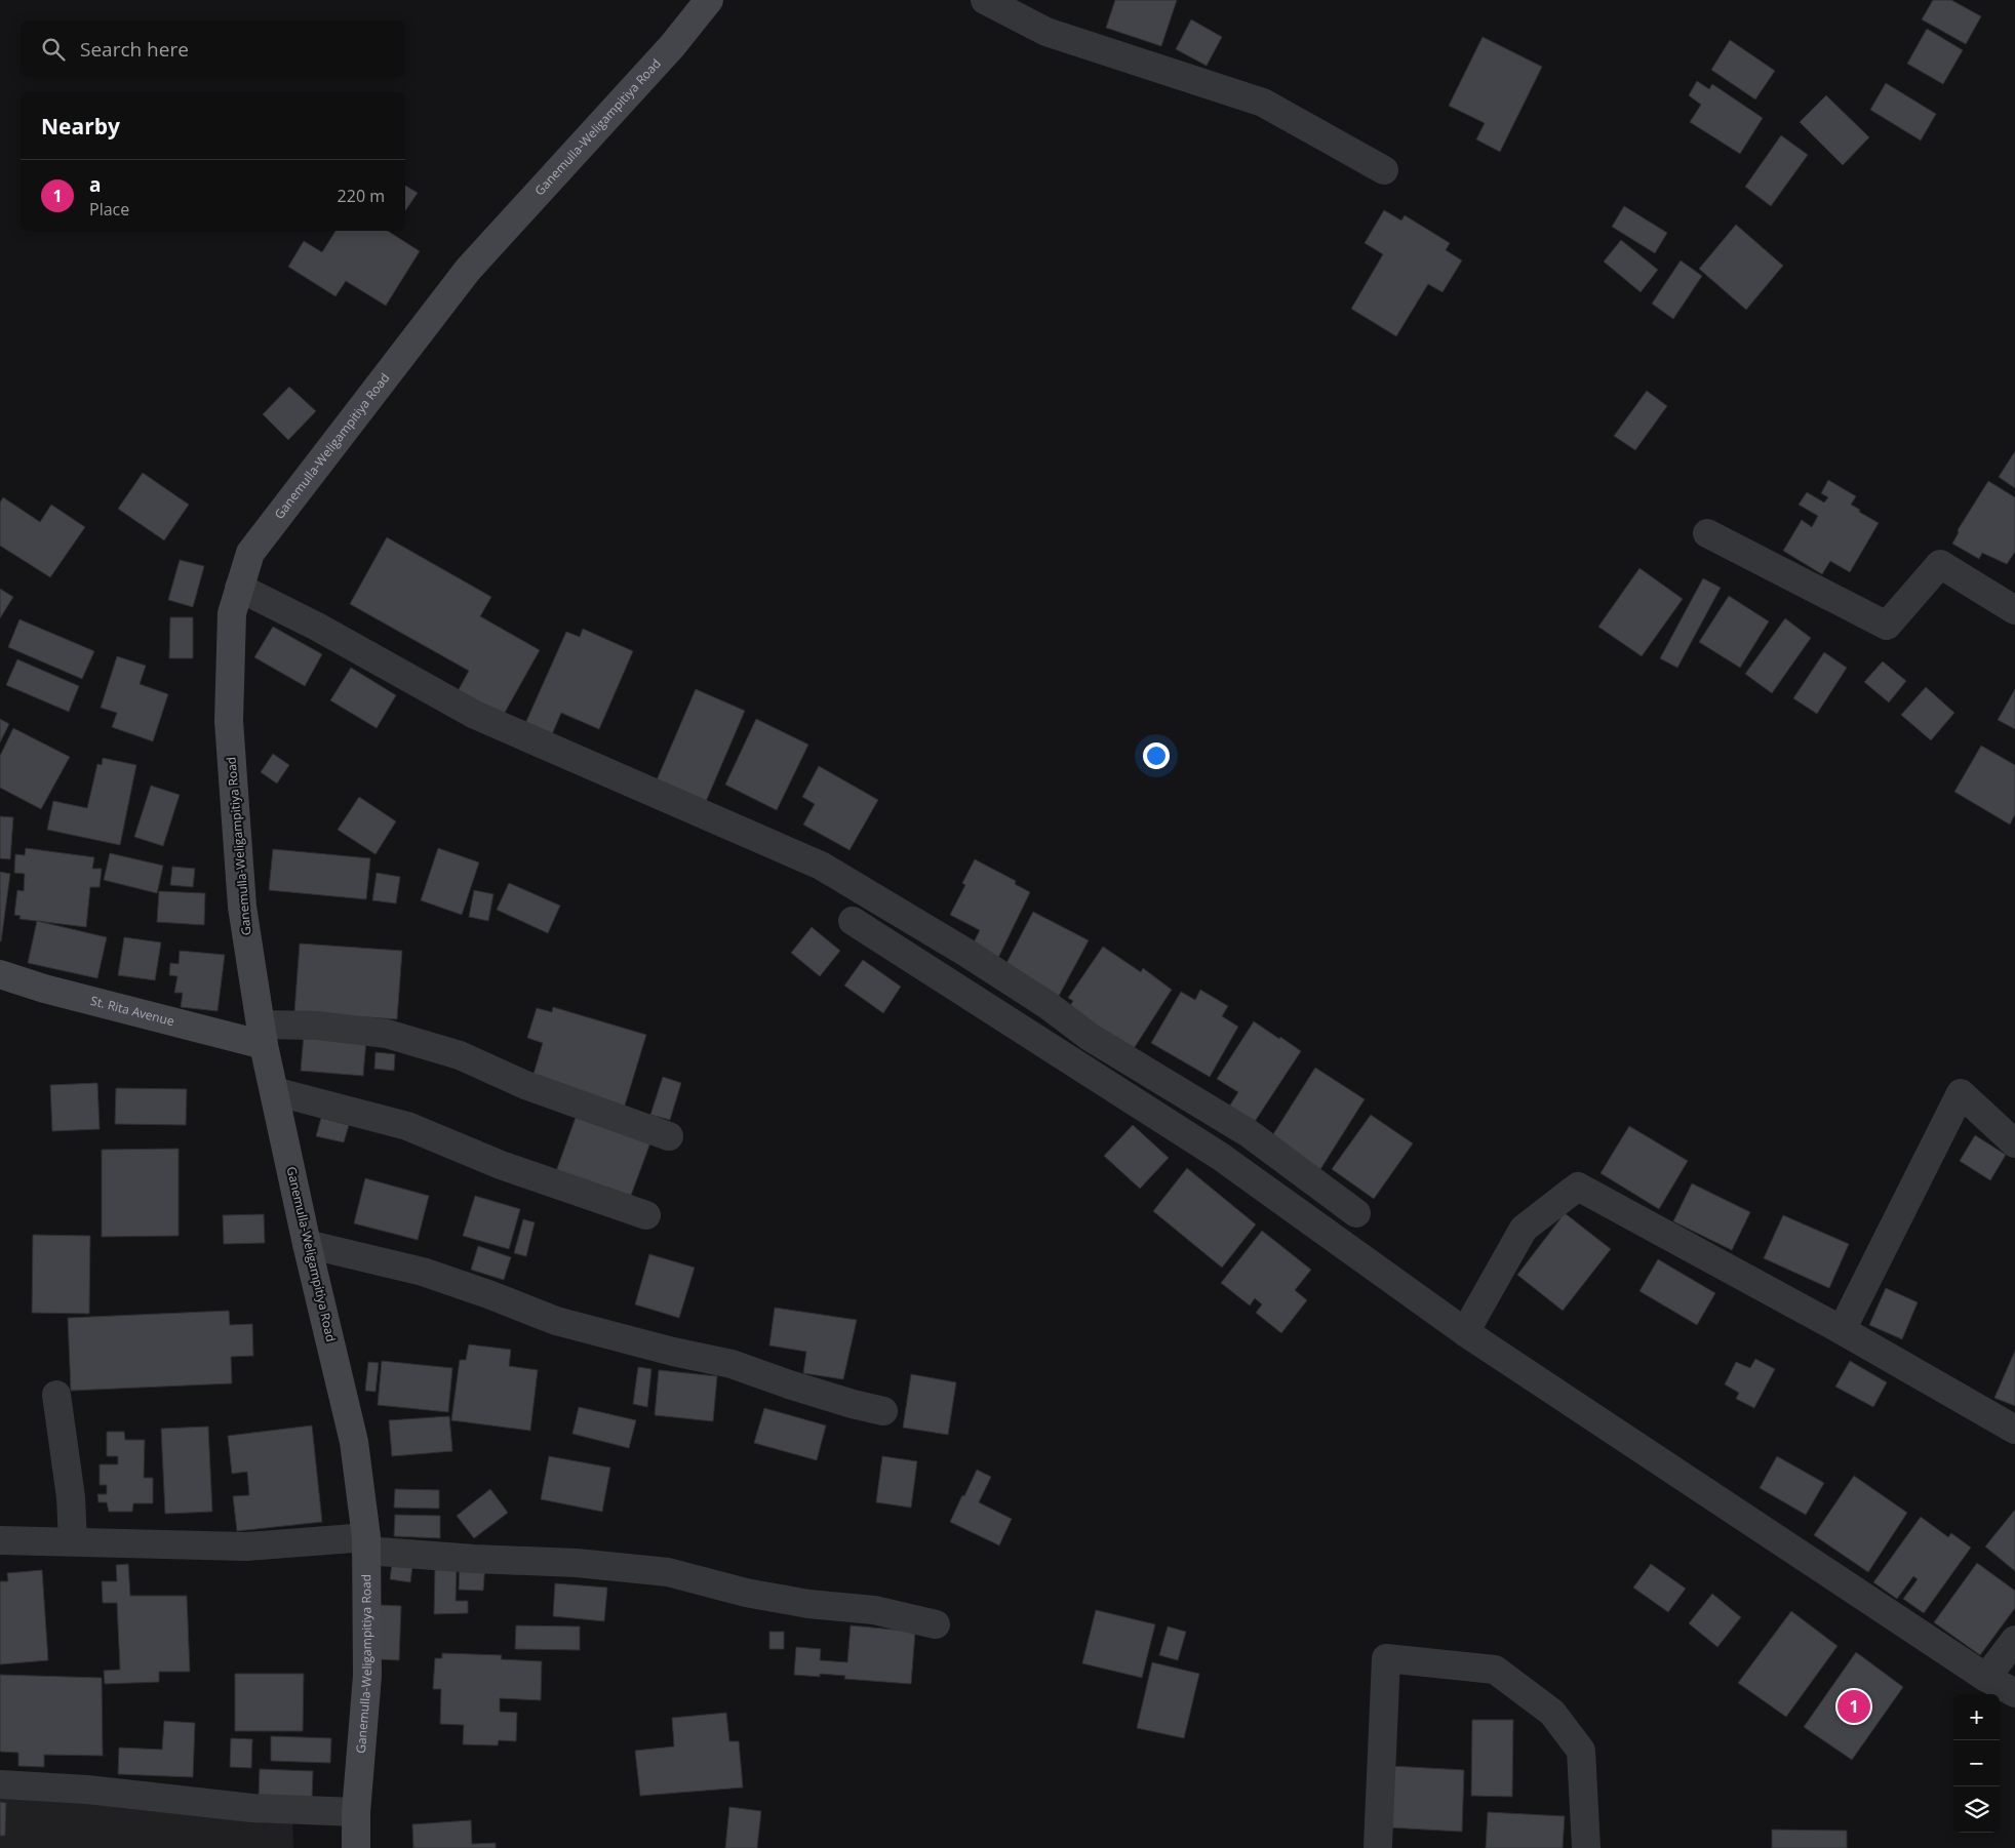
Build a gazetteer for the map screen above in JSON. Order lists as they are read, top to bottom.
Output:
{
  "streets": {
    "street": ["Ganemulla-Weligampitiya Road", "St. Rita Avenue"]
  },
  "crossings": [
    ["Ganemulla-Weligampitiya Road", "St. Rita Avenue"]
  ],
  "page": {
    "search": "Search here",
    "heading": "Nearby",
    "list": [
      {
        "mark": "1",
        "name": "a",
        "note": "Place",
        "value": "220 m"
      }
    ],
    "pins": "1",
    "map_buttons": ["+", "−"]
  }
}
